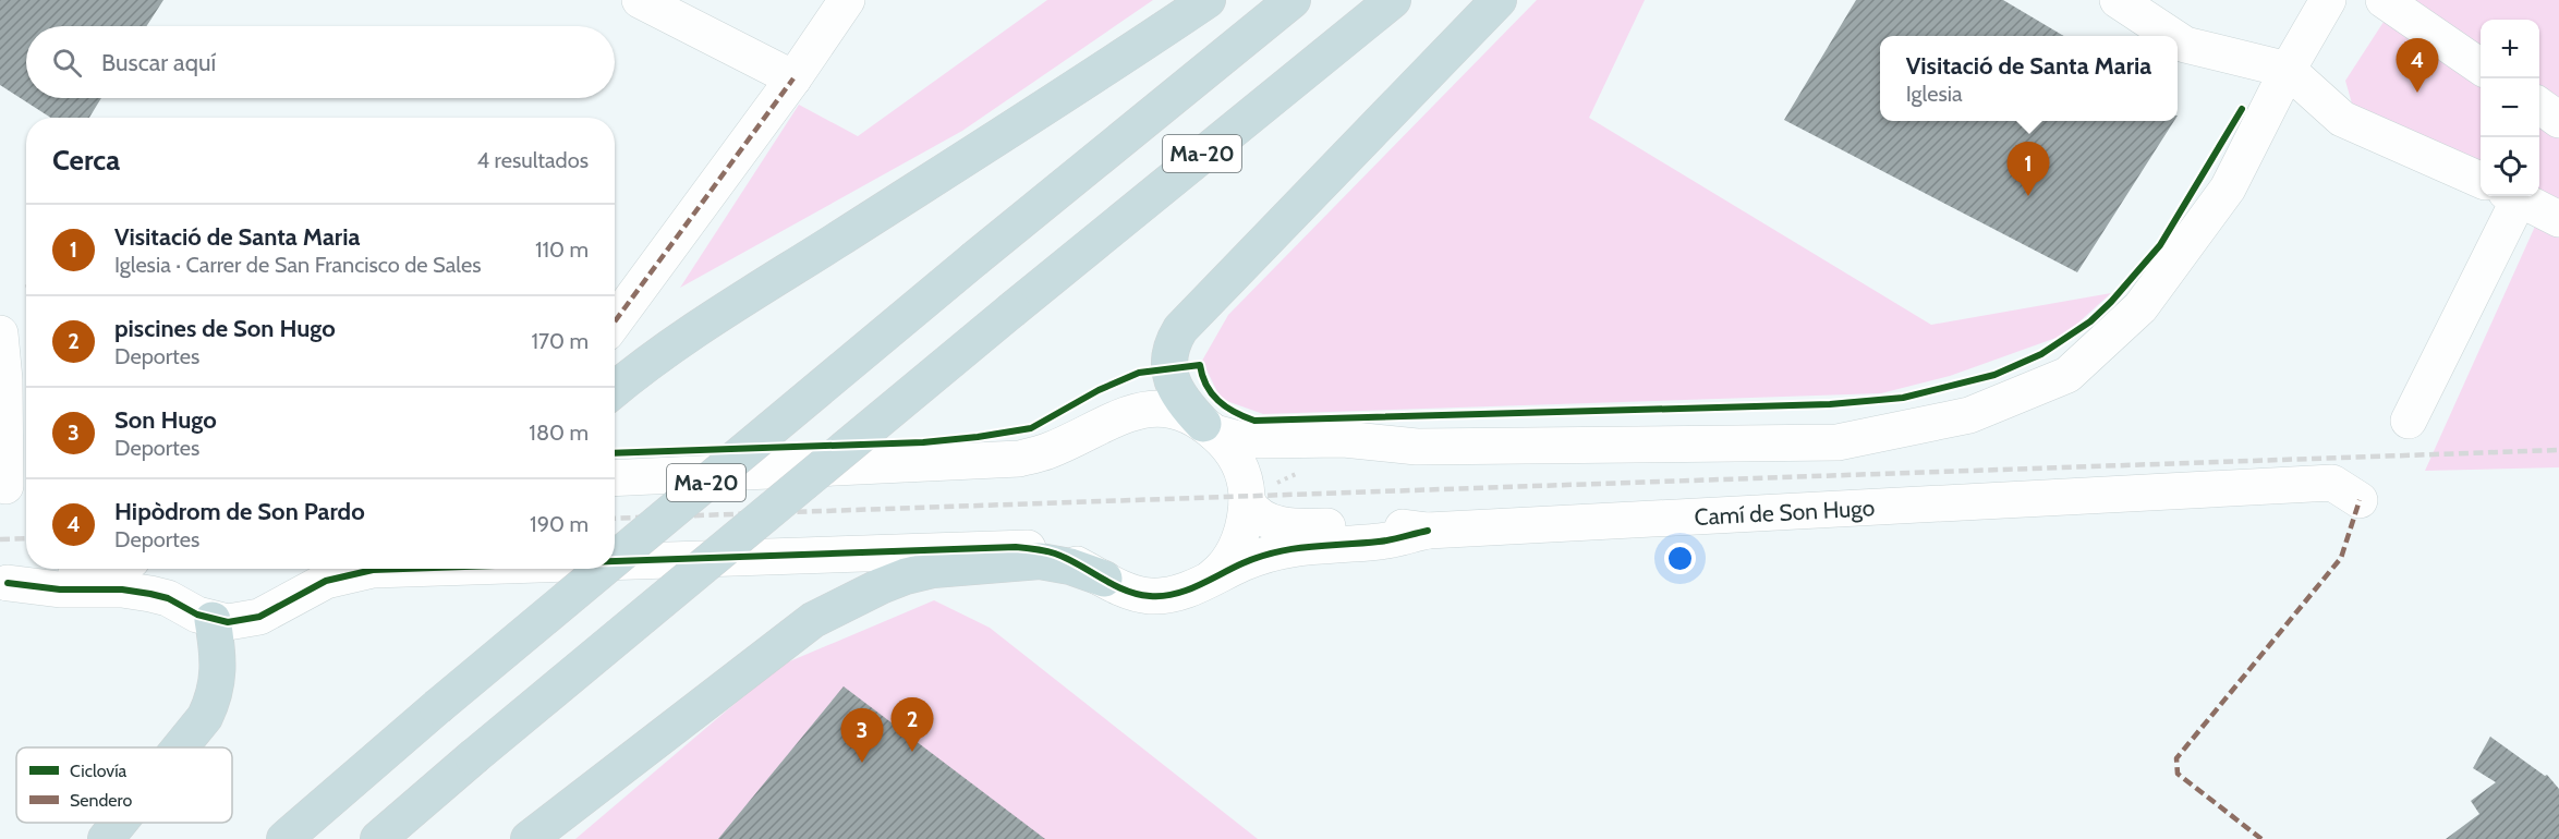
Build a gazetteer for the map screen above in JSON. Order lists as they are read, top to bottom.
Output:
{
  "streets": {
    "highway": ["Ma-20"],
    "street": ["Camí de Son Hugo"]
  },
  "legend": ["Ciclovía", "Sendero"],
  "page": {
    "map_buttons": ["+", "−"],
    "search": "Buscar aquí",
    "popup": ["Visitació de Santa Maria", "Iglesia"],
    "pins": [
      "4",
      "1",
      "2",
      "3"
    ],
    "heading": ["Cerca", "4 resultados"],
    "list": [
      {
        "mark": "1",
        "name": "Visitació de Santa Maria",
        "note": "Iglesia · Carrer de San Francisco de Sales",
        "value": "110 m"
      },
      {
        "mark": "2",
        "name": "piscines de Son Hugo",
        "note": "Deportes",
        "value": "170 m"
      },
      {
        "mark": "3",
        "name": "Son Hugo",
        "note": "Deportes",
        "value": "180 m"
      },
      {
        "mark": "4",
        "name": "Hipòdrom de Son Pardo",
        "note": "Deportes",
        "value": "190 m"
      }
    ]
  }
}
